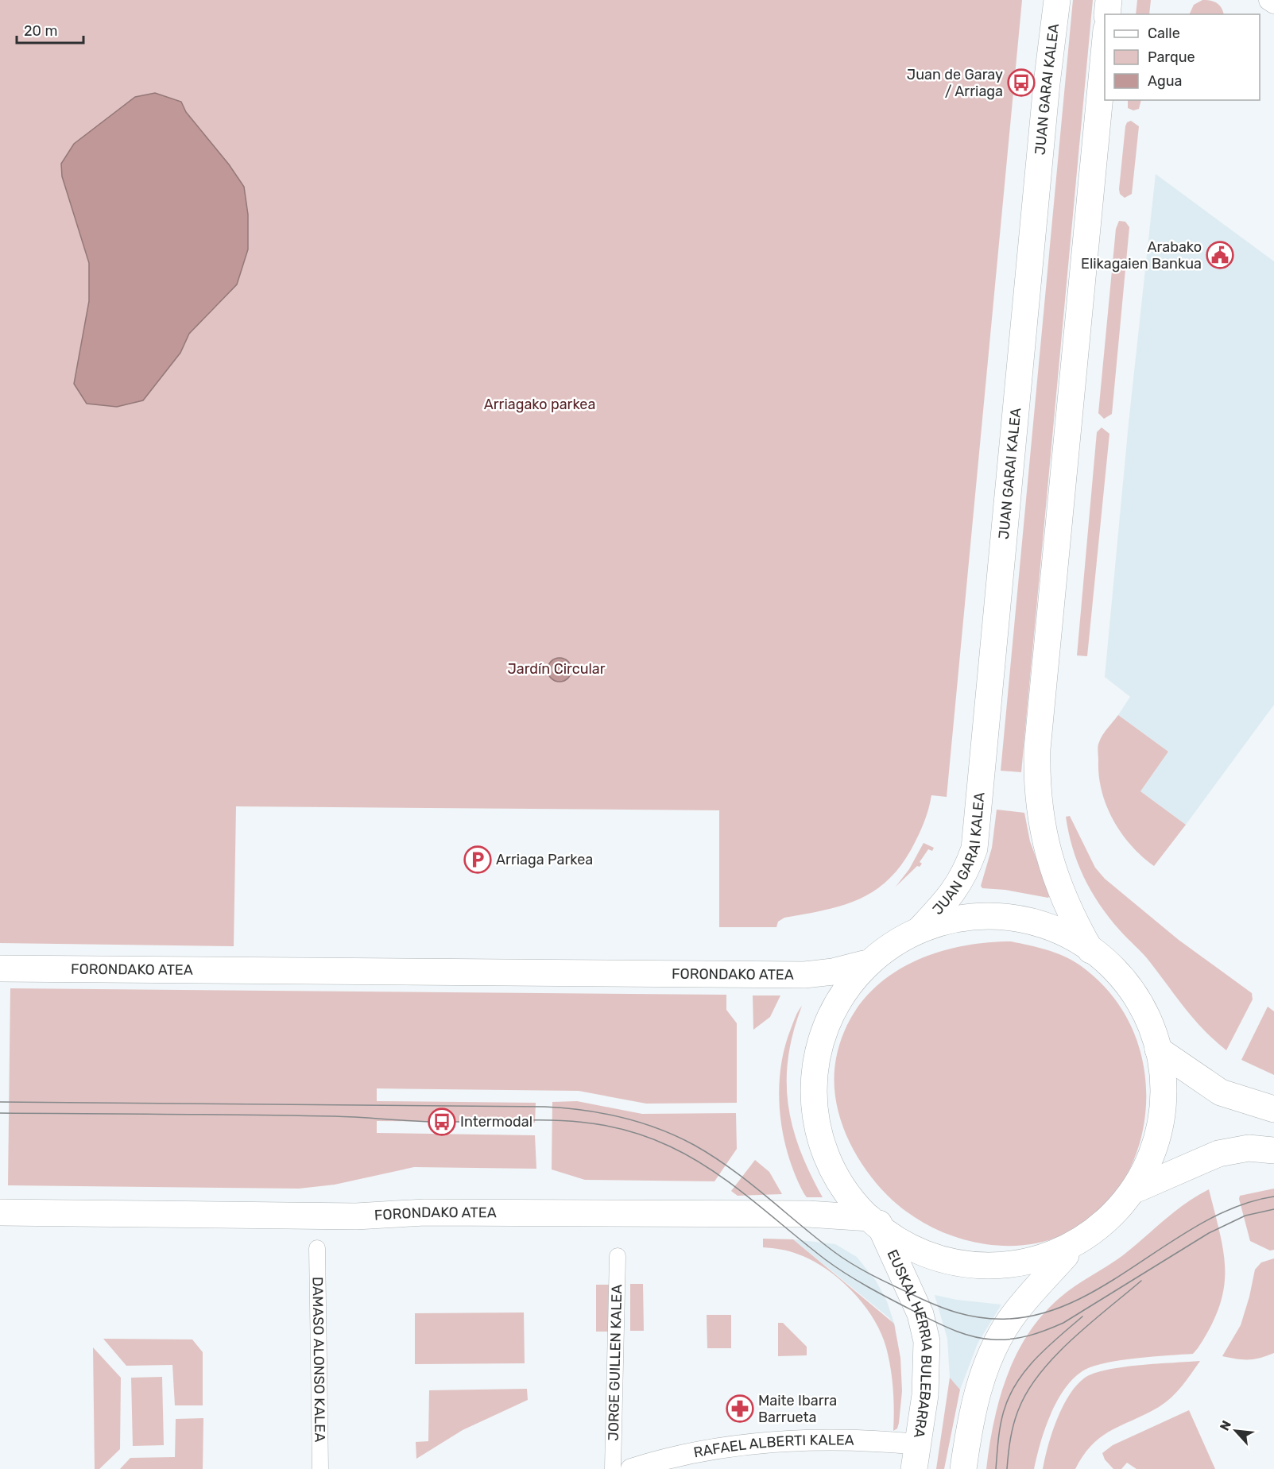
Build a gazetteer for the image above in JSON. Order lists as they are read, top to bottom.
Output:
{
  "streets": {
    "main road": ["JUAN GARAI KALEA", "FORONDAKO ATEA", "EUSKAL HERRIA BULEBARRA"],
    "street": ["DAMASO ALONSO KALEA", "JORGE GUILLEN KALEA", "RAFAEL ALBERTI KALEA"]
  },
  "crossings": [
    ["FORONDAKO ATEA", "EUSKAL HERRIA BULEBARRA"],
    ["EUSKAL HERRIA BULEBARRA", "RAFAEL ALBERTI KALEA"]
  ],
  "parks": ["Arriagako parkea", "Jardín Circular"],
  "places": {
    "bus stop": ["Juan de Garay / Arriaga", "Intermodal"],
    "public building": ["Arabako Elikagaien Bankua"],
    "parking": ["Arriaga Parkea"],
    "pharmacy": ["Maite Ibarra Barrueta"]
  },
  "legend": ["Calle", "Parque", "Agua"],
  "scale_bar": "20 m",
  "north": "top left"
}
